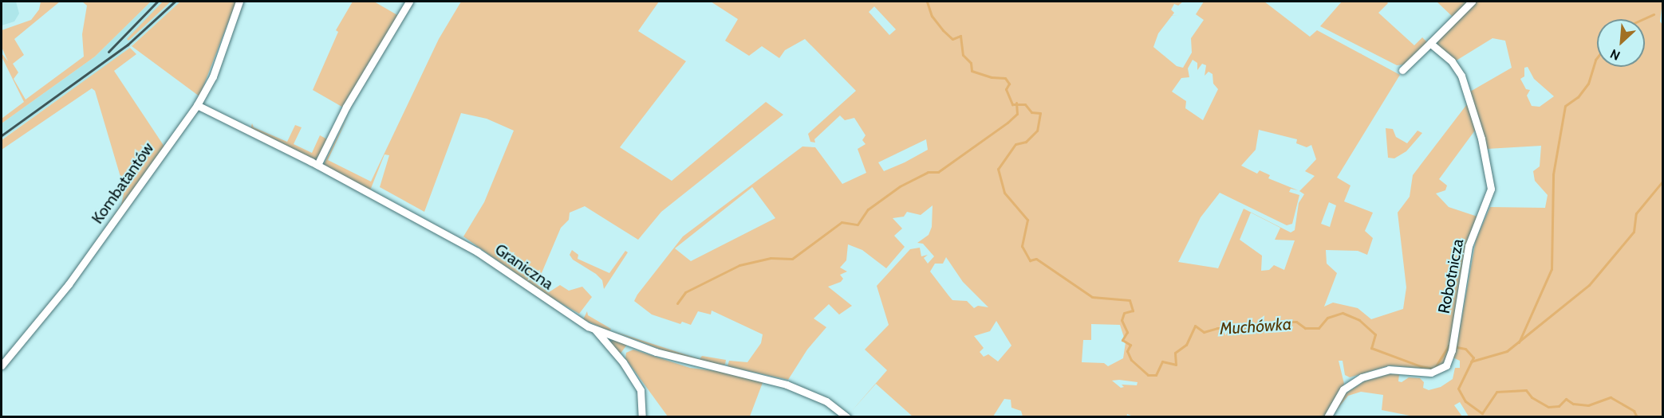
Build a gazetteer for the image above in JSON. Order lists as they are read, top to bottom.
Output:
{
  "streets": {
    "street": ["Kombatantów", "Graniczna", "Robotnicza"]
  },
  "crossings": [
    ["Kombatantów", "Graniczna"]
  ],
  "water": ["Muchówka"],
  "north": "bottom left"
}
